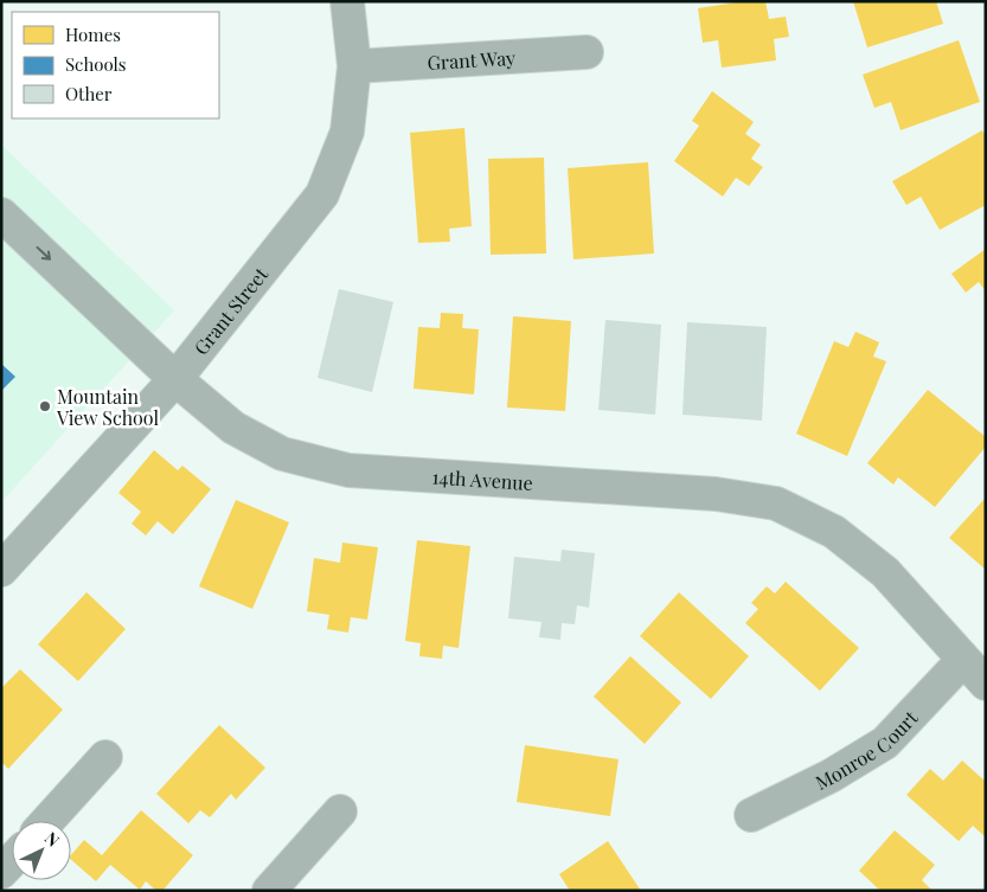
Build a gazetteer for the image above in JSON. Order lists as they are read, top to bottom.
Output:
{
  "streets": {
    "street": [
      "Grant Way",
      "Grant Street",
      "14th Avenue",
      "Monroe Court"
    ]
  },
  "crossings": [
    ["Grant Way", "Grant Street"],
    ["Grant Street", "14th Avenue"],
    ["14th Avenue", "Monroe Court"]
  ],
  "places": ["Mountain View School"],
  "legend": ["Homes", "Schools", "Other"],
  "north": "top right"
}
